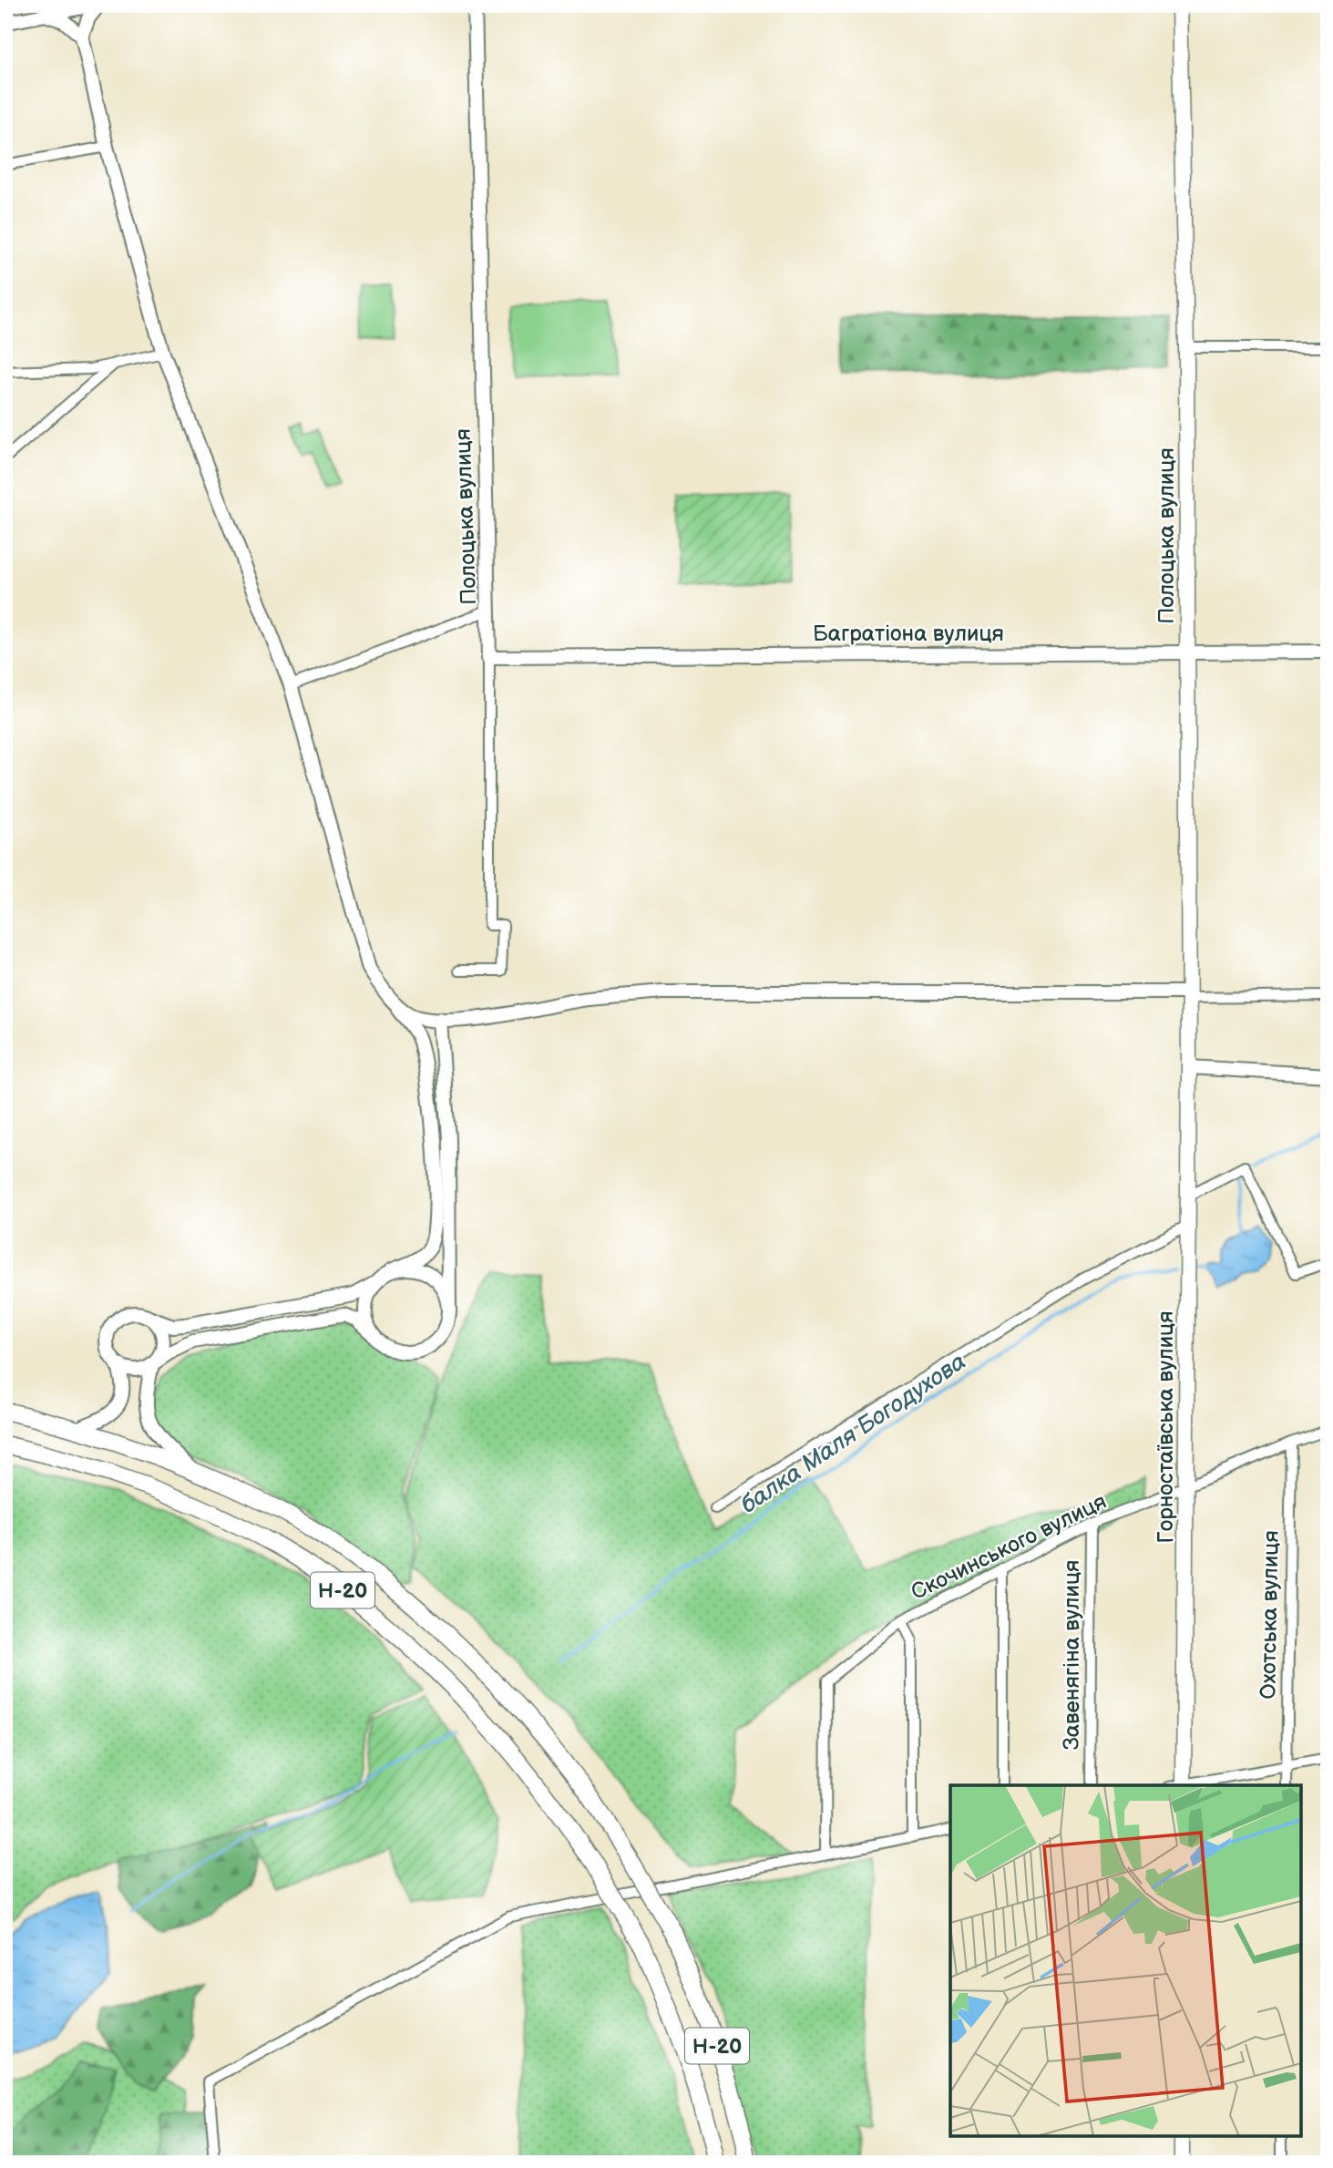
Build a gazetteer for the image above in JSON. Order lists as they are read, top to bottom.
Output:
{
  "streets": {
    "main road": ["Полоцька вулиця", "Горностаївська вулиця", "Н-20"],
    "street": [
      "Багратіона вулиця",
      "Скочинського вулиця",
      "Охотська вулиця",
      "Завенягіна вулиця"
    ]
  },
  "crossings": [
    ["Полоцька вулиця", "Багратіона вулиця"],
    ["Полоцька вулиця", "Горностаївська вулиця"],
    ["Горностаївська вулиця", "Скочинського вулиця"],
    ["Скочинського вулиця", "Охотська вулиця"],
    ["Скочинського вулиця", "Завенягіна вулиця"]
  ],
  "water": ["балка Маля Богодухова"]
}
